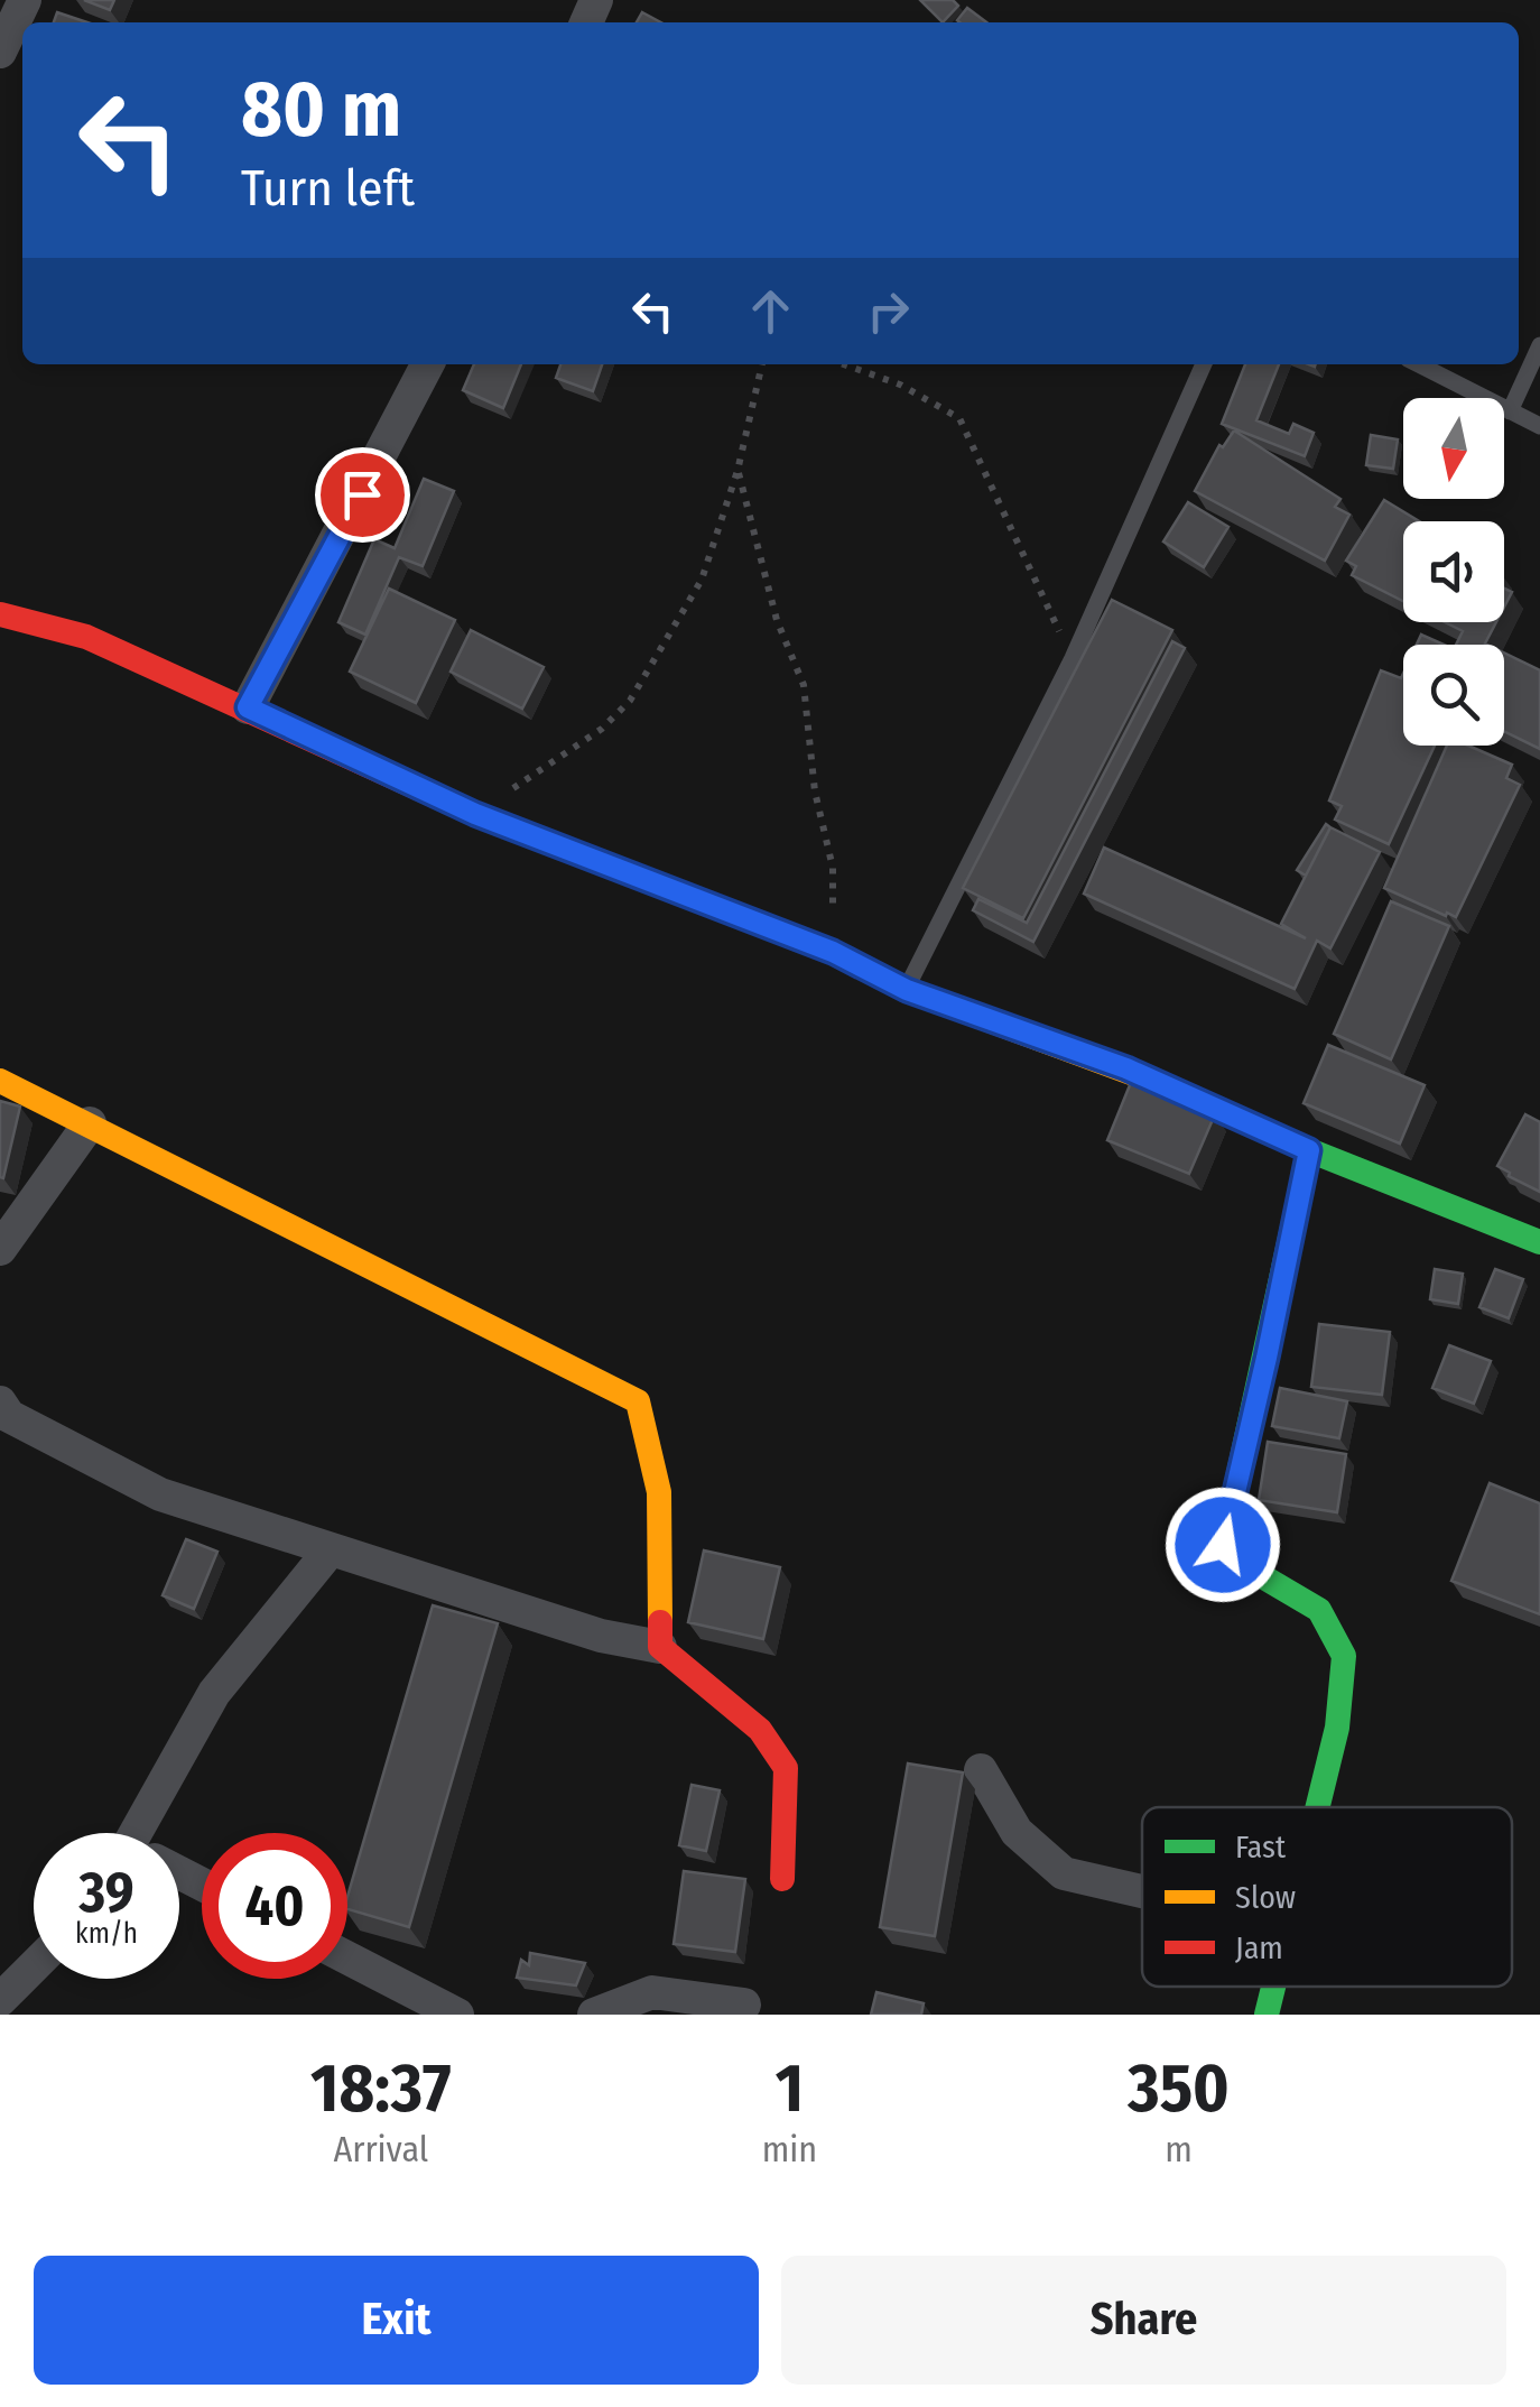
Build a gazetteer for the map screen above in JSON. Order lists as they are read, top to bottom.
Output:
{
  "legend": ["Fast", "Slow", "Jam"],
  "north": "bottom",
  "page": {
    "turn": ["80 m", "Turn left"],
    "speed": "39 km/h",
    "limit": "40",
    "eta": [
      "18:37",
      "Arrival",
      "1",
      "min",
      "350",
      "m"
    ],
    "buttons": ["Exit", "Share"]
  }
}
